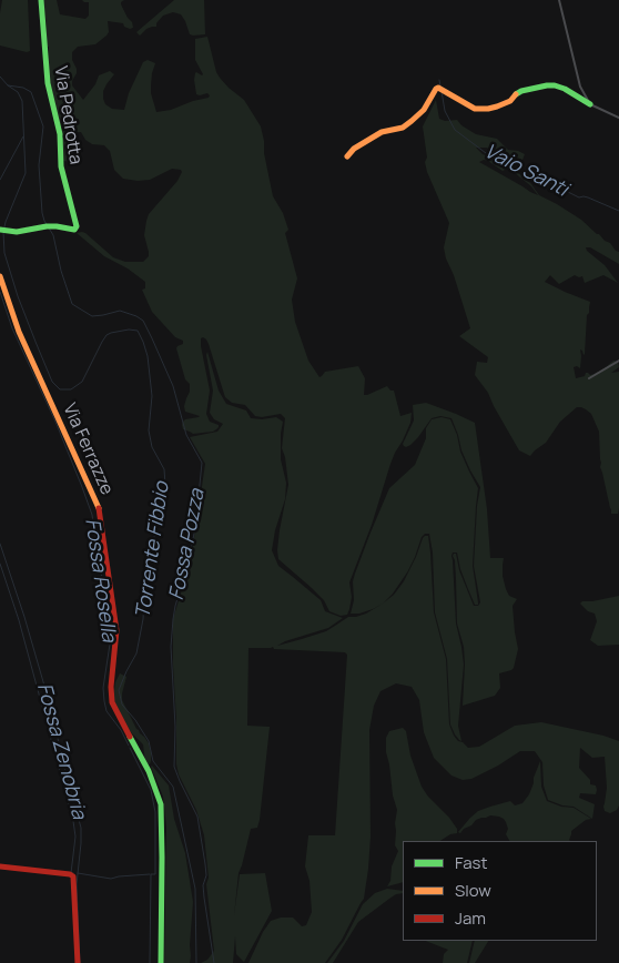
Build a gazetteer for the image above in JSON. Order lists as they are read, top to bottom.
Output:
{
  "streets": {
    "street": ["Via Pedrotta", "Via Ferrazze"]
  },
  "water": [
    "Vaio Santi",
    "Fossa Pozza",
    "Torrente Fibbio",
    "Fossa Rosella",
    "Fossa Zenobria"
  ],
  "legend": ["Fast", "Slow", "Jam"]
}
